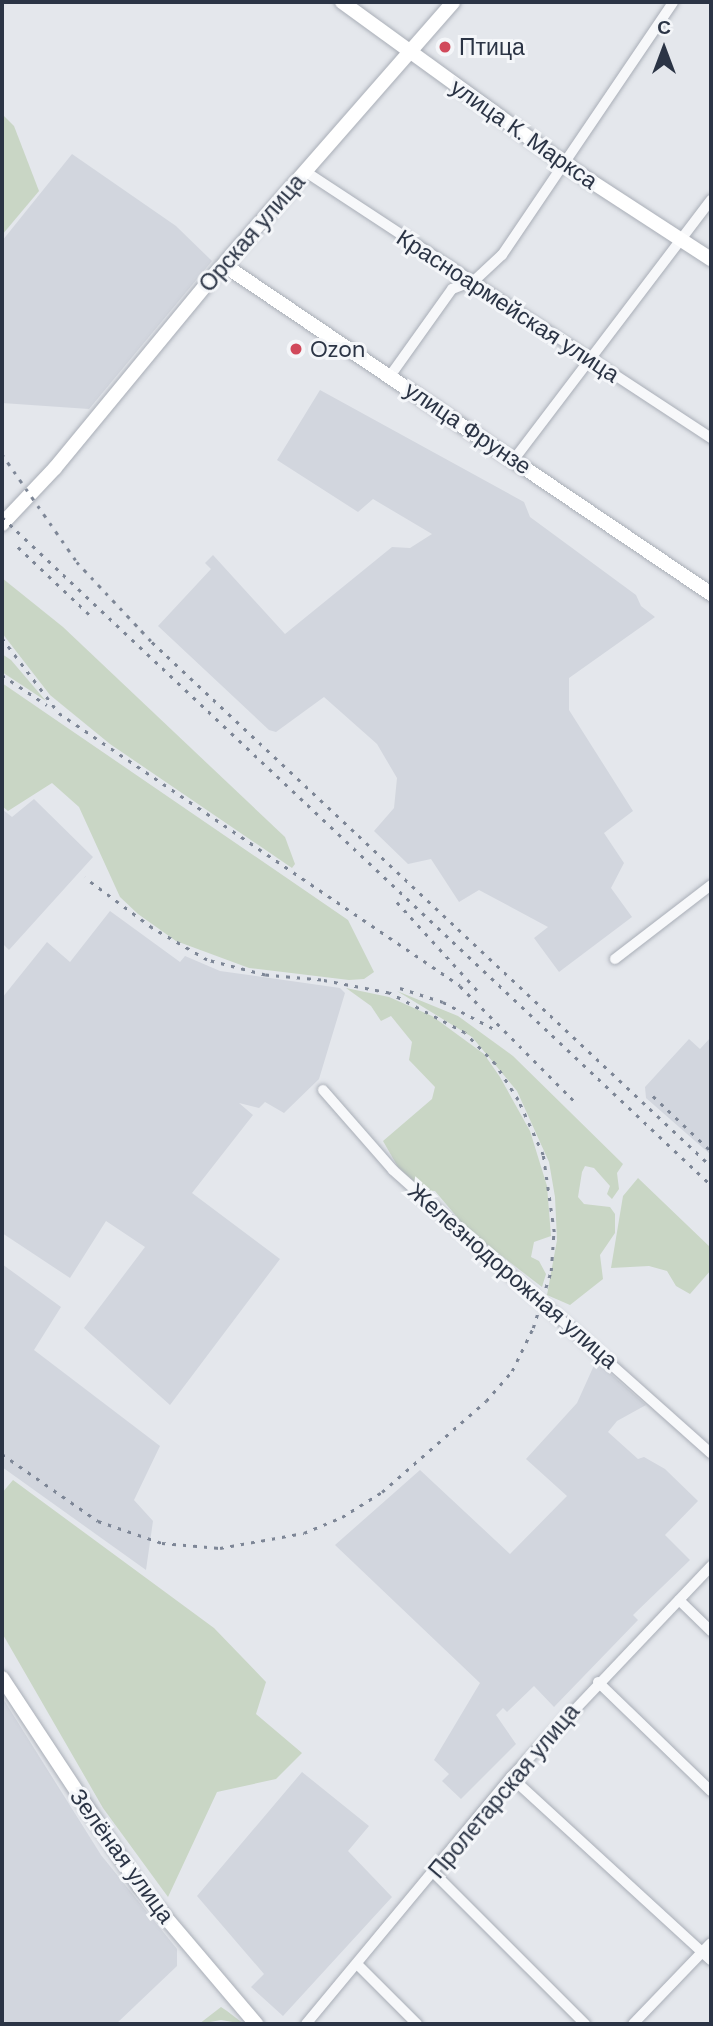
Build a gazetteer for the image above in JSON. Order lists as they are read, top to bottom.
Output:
{
  "streets": {
    "street": [
      "улица К. Маркса",
      "Орская улица",
      "Красноармейская улица",
      "улица Фрунзе",
      "Железнодорожная улица",
      "Пролетарская улица",
      "Зелёная улица"
    ]
  },
  "crossings": [
    ["улица К. Маркса", "Орская улица"],
    ["Орская улица", "Красноармейская улица"],
    ["Орская улица", "улица Фрунзе"]
  ],
  "places": ["Птица", "Ozon"],
  "north": "top"
}
